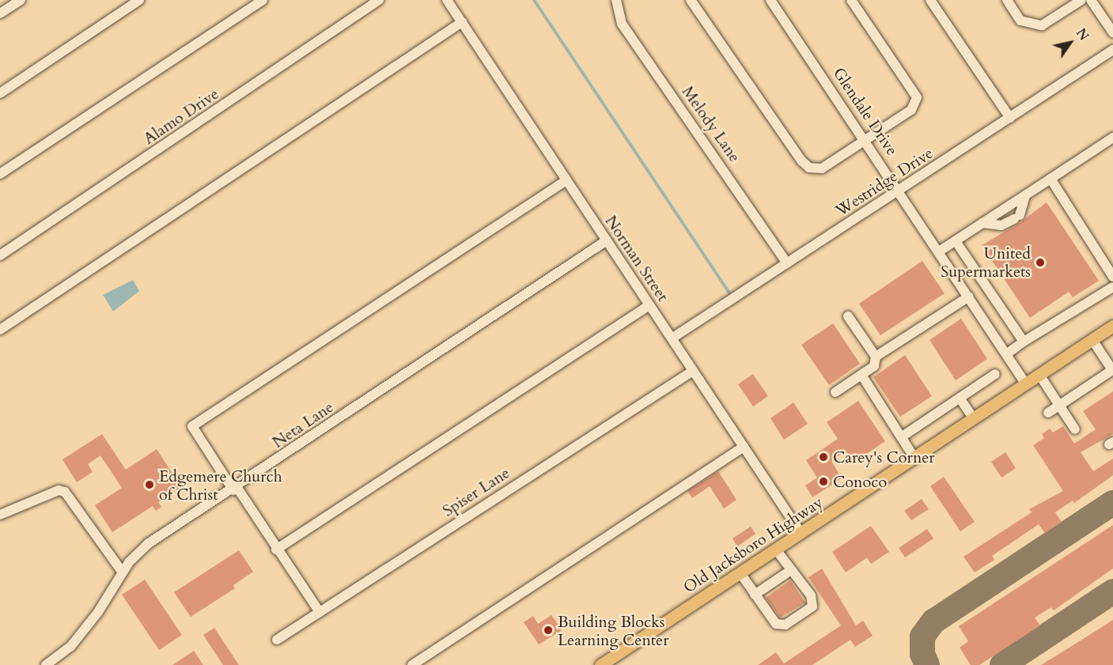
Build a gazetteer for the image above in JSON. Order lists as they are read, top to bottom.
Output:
{
  "streets": {
    "main road": ["Old Jacksboro Highway"],
    "street": [
      "Glendale Drive",
      "Alamo Drive",
      "Melody Lane",
      "Westridge Drive",
      "Norman Street",
      "Neta Lane",
      "Spiser Lane"
    ]
  },
  "crossings": [
    ["Glendale Drive", "Westridge Drive"],
    ["Glendale Drive", "Old Jacksboro Highway"],
    ["Melody Lane", "Westridge Drive"],
    ["Westridge Drive", "Norman Street"],
    ["Norman Street", "Neta Lane"],
    ["Norman Street", "Spiser Lane"],
    ["Norman Street", "Old Jacksboro Highway"]
  ],
  "places": [
    "United Supermarkets",
    "Carey's Corner",
    "Conoco",
    "Edgemere Church of Christ",
    "Building Blocks Learning Center"
  ],
  "north": "top right"
}
